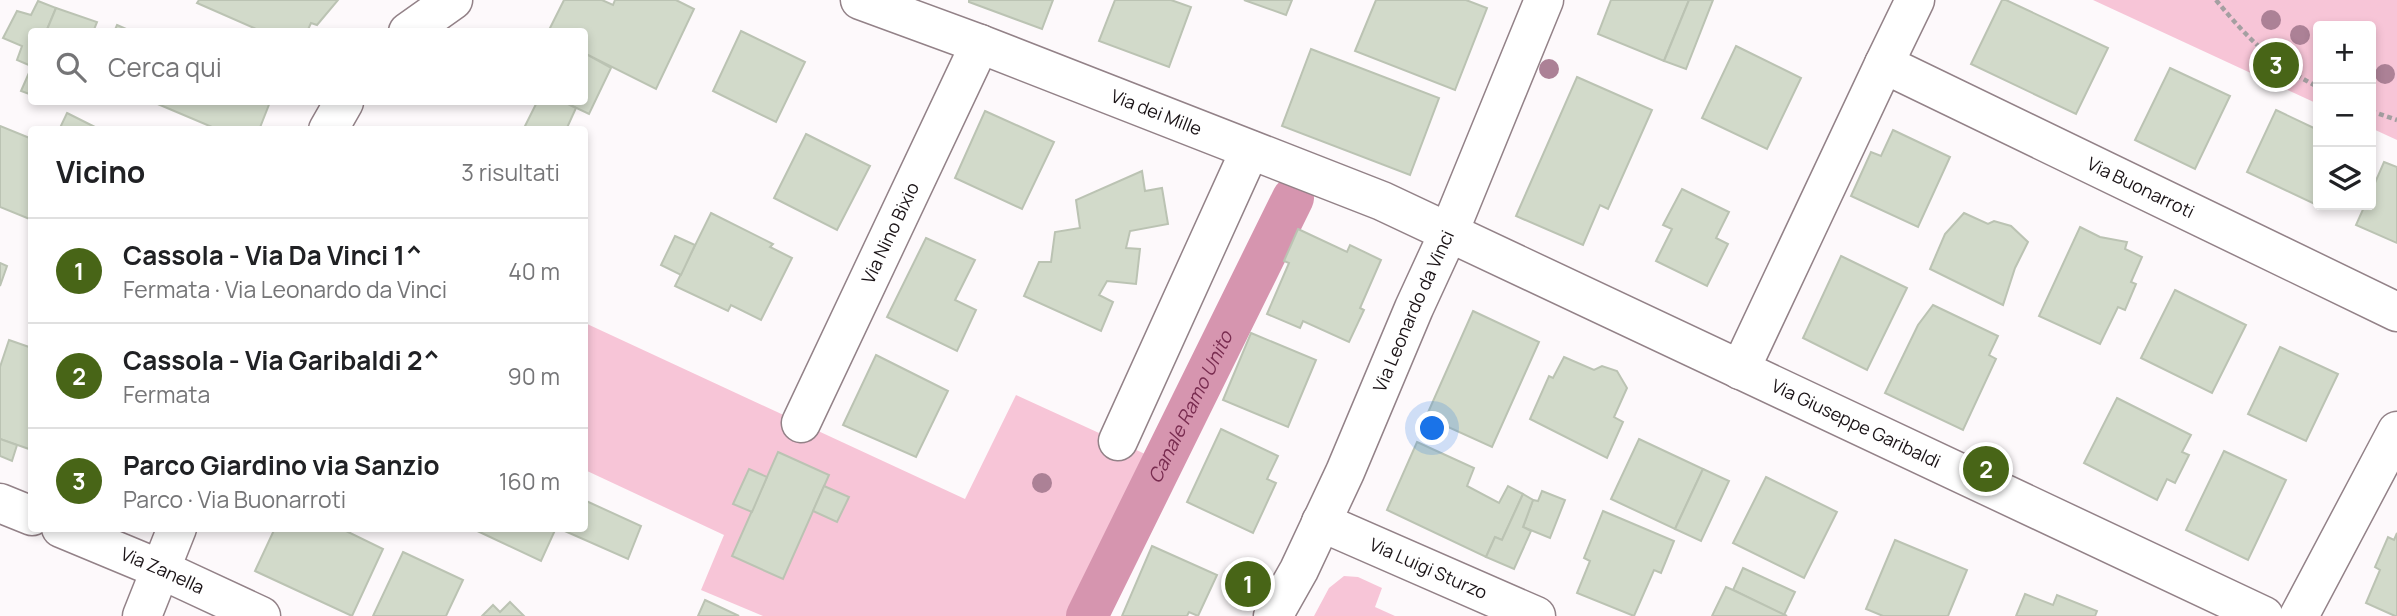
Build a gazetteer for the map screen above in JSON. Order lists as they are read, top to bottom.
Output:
{
  "streets": {
    "street": [
      "Via dei Mille",
      "Via Buonarroti",
      "Via Nino Bixio",
      "Via Leonardo da Vinci",
      "Via Giuseppe Garibaldi",
      "Via Luigi Sturzo",
      "Via Zanella"
    ]
  },
  "crossings": [
    ["Via dei Mille", "Via Nino Bixio"],
    ["Via dei Mille", "Via Leonardo da Vinci"],
    ["Via dei Mille", "Via Giuseppe Garibaldi"],
    ["Via Leonardo da Vinci", "Via Giuseppe Garibaldi"],
    ["Via Leonardo da Vinci", "Via Luigi Sturzo"]
  ],
  "water": ["Canale Ramo Unito"],
  "page": {
    "map_buttons": ["+", "−"],
    "search": "Cerca qui",
    "pins": ["3", "2", "1"],
    "heading": ["Vicino", "3 risultati"],
    "list": [
      {
        "mark": "1",
        "name": "Cassola - Via Da Vinci 1^",
        "note": "Fermata · Via Leonardo da Vinci",
        "value": "40 m"
      },
      {
        "mark": "2",
        "name": "Cassola - Via Garibaldi 2^",
        "note": "Fermata",
        "value": "90 m"
      },
      {
        "mark": "3",
        "name": "Parco Giardino via Sanzio",
        "note": "Parco · Via Buonarroti",
        "value": "160 m"
      }
    ]
  }
}
